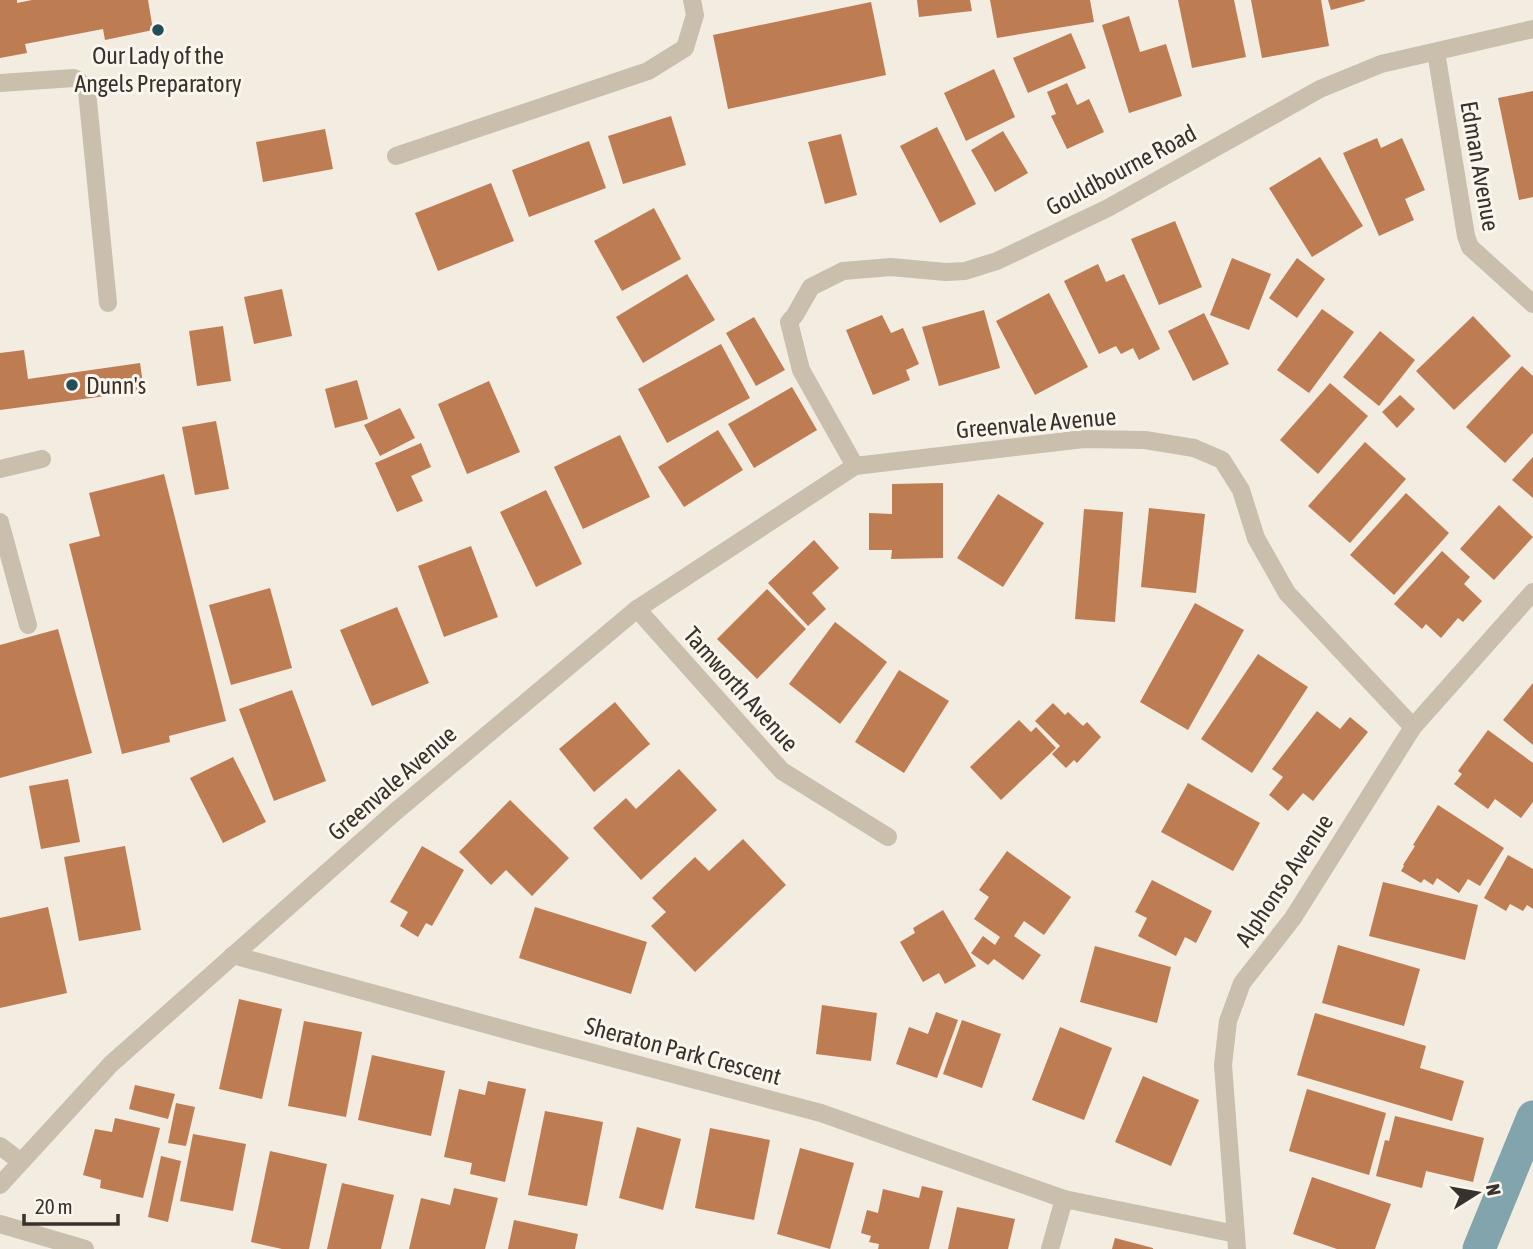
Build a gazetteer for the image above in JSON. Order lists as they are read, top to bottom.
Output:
{
  "streets": {
    "street": [
      "Edman Avenue",
      "Gouldbourne Road",
      "Greenvale Avenue",
      "Tamworth Avenue",
      "Alphonso Avenue",
      "Sheraton Park Crescent"
    ]
  },
  "crossings": [
    ["Edman Avenue", "Gouldbourne Road"],
    ["Gouldbourne Road", "Greenvale Avenue"],
    ["Greenvale Avenue", "Tamworth Avenue"],
    ["Greenvale Avenue", "Alphonso Avenue"],
    ["Greenvale Avenue", "Sheraton Park Crescent"],
    ["Alphonso Avenue", "Sheraton Park Crescent"]
  ],
  "places": ["Our Lady of the Angels Preparatory", "Dunn's"],
  "scale_bar": "20 m",
  "north": "right"
}
